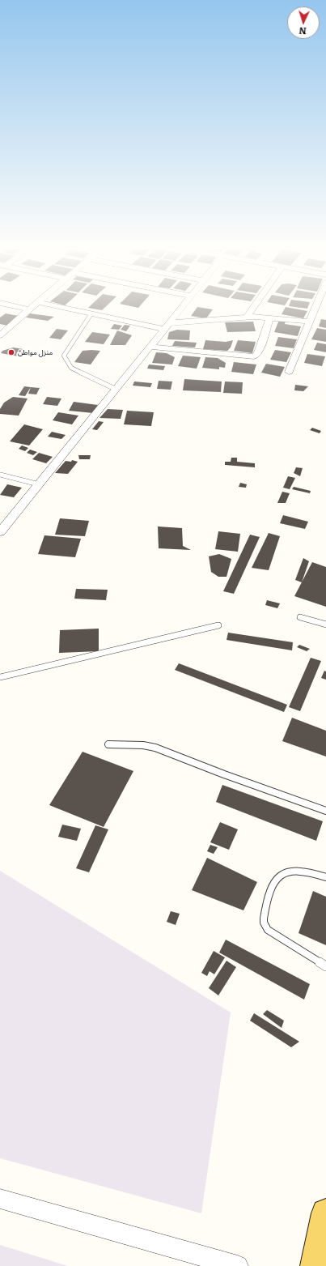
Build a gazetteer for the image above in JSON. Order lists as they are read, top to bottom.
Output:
{
  "places": ["منزل مواطن"],
  "north": "bottom"
}
